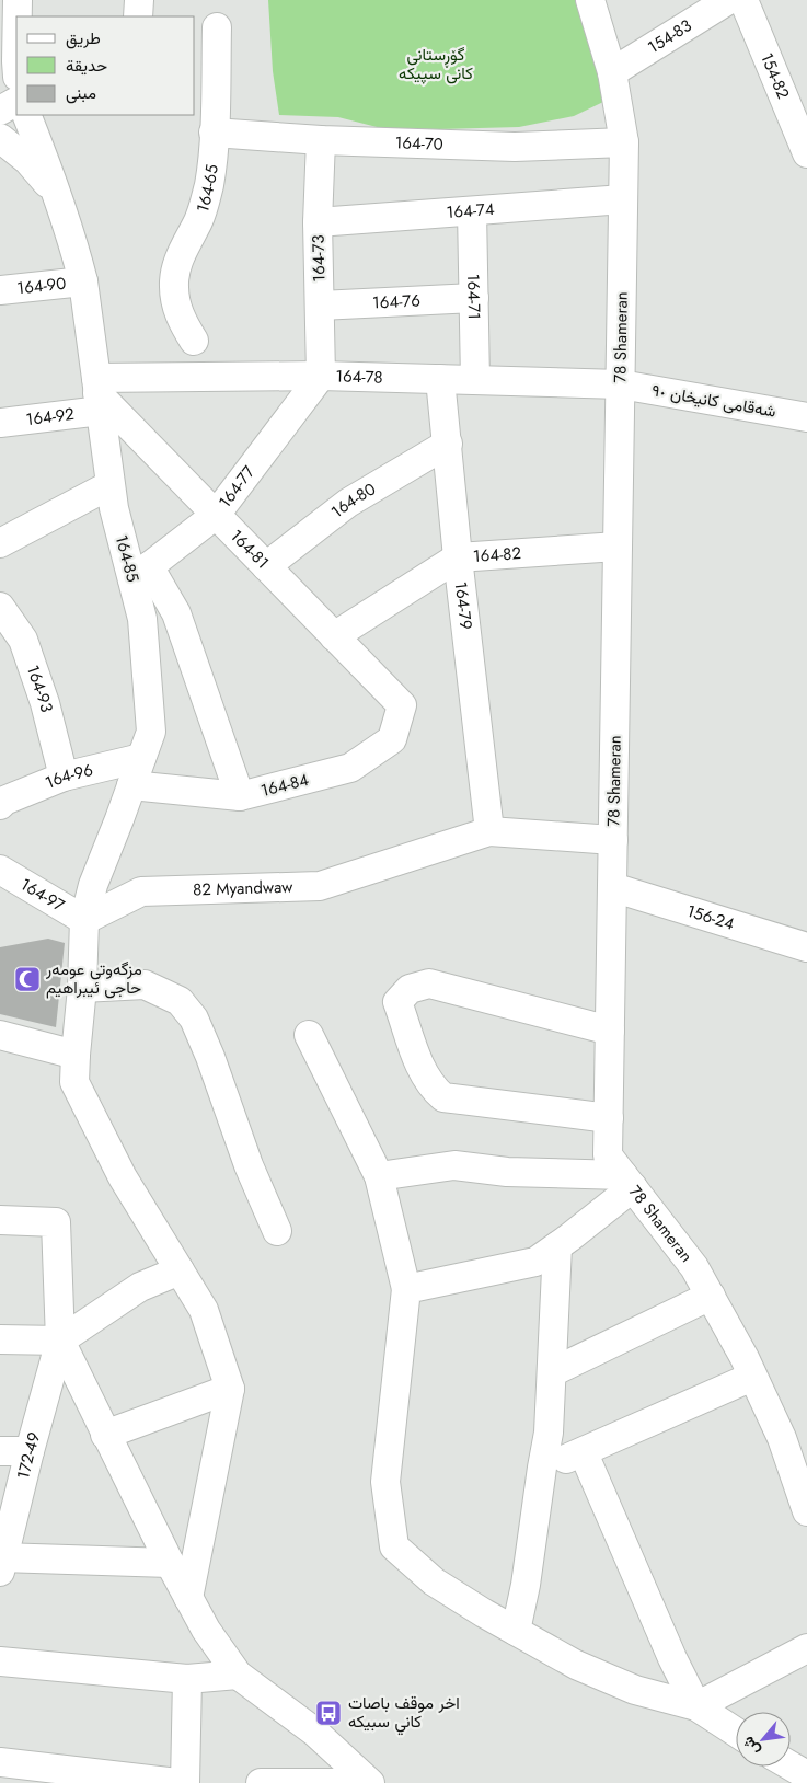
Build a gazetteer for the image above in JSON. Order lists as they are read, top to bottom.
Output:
{
  "streets": {
    "street": [
      "154-83",
      "154-82",
      "164-70",
      "164-65",
      "164-74",
      "164-73",
      "164-90",
      "164-71",
      "164-76",
      "78 Shameran",
      "164-78",
      "شەقامی کانیخان ٩٠",
      "164-92",
      "164-77",
      "164-80",
      "164-81",
      "164-82",
      "164-85",
      "164-79",
      "164-93",
      "164-96",
      "164-84",
      "82 Myandwaw",
      "164-97",
      "156-24",
      "172-49"
    ]
  },
  "crossings": [
    ["154-83", "78 Shameran"],
    ["164-70", "164-65"],
    ["164-70", "164-73"],
    ["164-70", "78 Shameran"],
    ["164-74", "164-73"],
    ["164-74", "164-71"],
    ["164-74", "78 Shameran"],
    ["164-73", "164-76"],
    ["164-73", "164-78"],
    ["164-73", "164-77"],
    ["164-90", "164-85"],
    ["164-71", "164-76"],
    ["164-71", "164-78"],
    ["78 Shameran", "164-78"],
    ["78 Shameran", "شەقامی کانیخان ٩٠"],
    ["78 Shameran", "164-82"],
    ["78 Shameran", "82 Myandwaw"],
    ["78 Shameran", "156-24"],
    ["164-78", "شەقامی کانیخان ٩٠"],
    ["164-78", "164-92"],
    ["164-78", "164-77"],
    ["164-78", "164-81"],
    ["164-78", "164-85"],
    ["164-78", "164-79"],
    ["164-92", "164-81"],
    ["164-92", "164-85"],
    ["164-77", "164-81"],
    ["164-77", "164-85"],
    ["164-80", "164-81"],
    ["164-80", "164-79"],
    ["164-81", "164-82"],
    ["164-81", "164-85"],
    ["164-81", "164-84"],
    ["164-82", "164-79"],
    ["164-85", "164-96"],
    ["164-85", "164-84"],
    ["164-85", "82 Myandwaw"],
    ["164-85", "164-97"],
    ["164-79", "82 Myandwaw"],
    ["164-93", "164-96"],
    ["82 Myandwaw", "164-97"]
  ],
  "parks": ["گۆڕستانی کانی سپیکە"],
  "places": {
    "mosque": ["مزگەوتی عومەر حاجی ئیبراهیم"],
    "bus stop": ["اخر موقف باصات كاني سبيكه"]
  },
  "legend": ["طريق", "حديقة", "مبنى"],
  "north": "bottom left"
}
